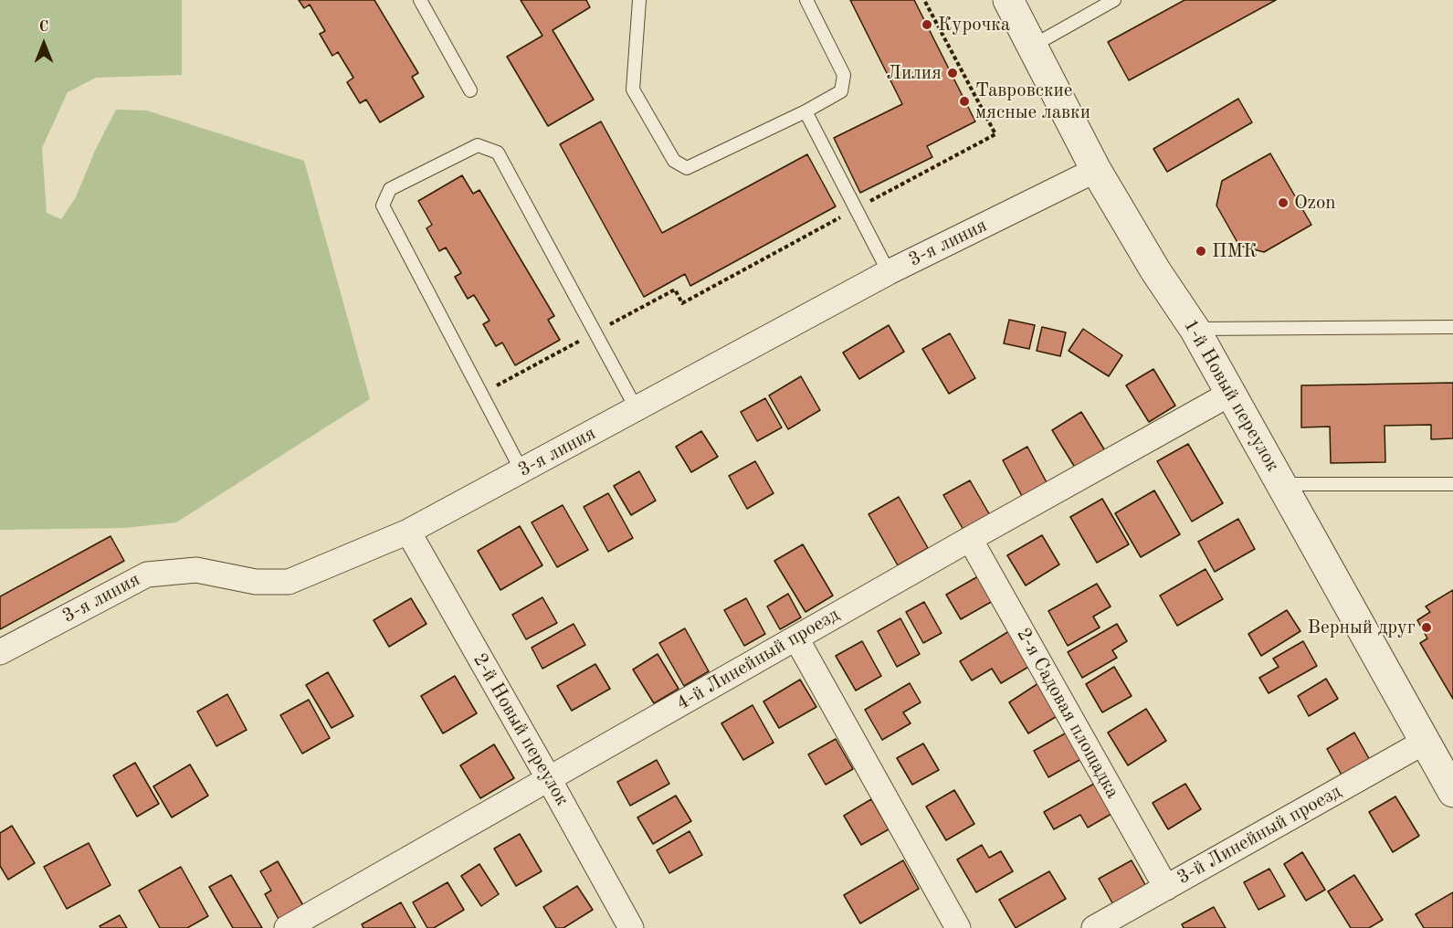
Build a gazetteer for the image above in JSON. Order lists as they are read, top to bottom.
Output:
{
  "streets": {
    "street": [
      "3-я линия",
      "1-й Новый переулок",
      "4-й Линейный проезд",
      "2-я Cадовая площадка",
      "2-й Новый переулок",
      "3-й Линейный проезд"
    ]
  },
  "crossings": [
    ["3-я линия", "1-й Новый переулок"],
    ["3-я линия", "2-й Новый переулок"],
    ["1-й Новый переулок", "4-й Линейный проезд"],
    ["1-й Новый переулок", "3-й Линейный проезд"],
    ["4-й Линейный проезд", "2-я Cадовая площадка"],
    ["4-й Линейный проезд", "2-й Новый переулок"],
    ["2-я Cадовая площадка", "3-й Линейный проезд"]
  ],
  "places": [
    "Курочка",
    "Лилия",
    "Тавровские мясные лавки",
    "Ozon",
    "ПМК",
    "Верный друг"
  ],
  "north": "top"
}
